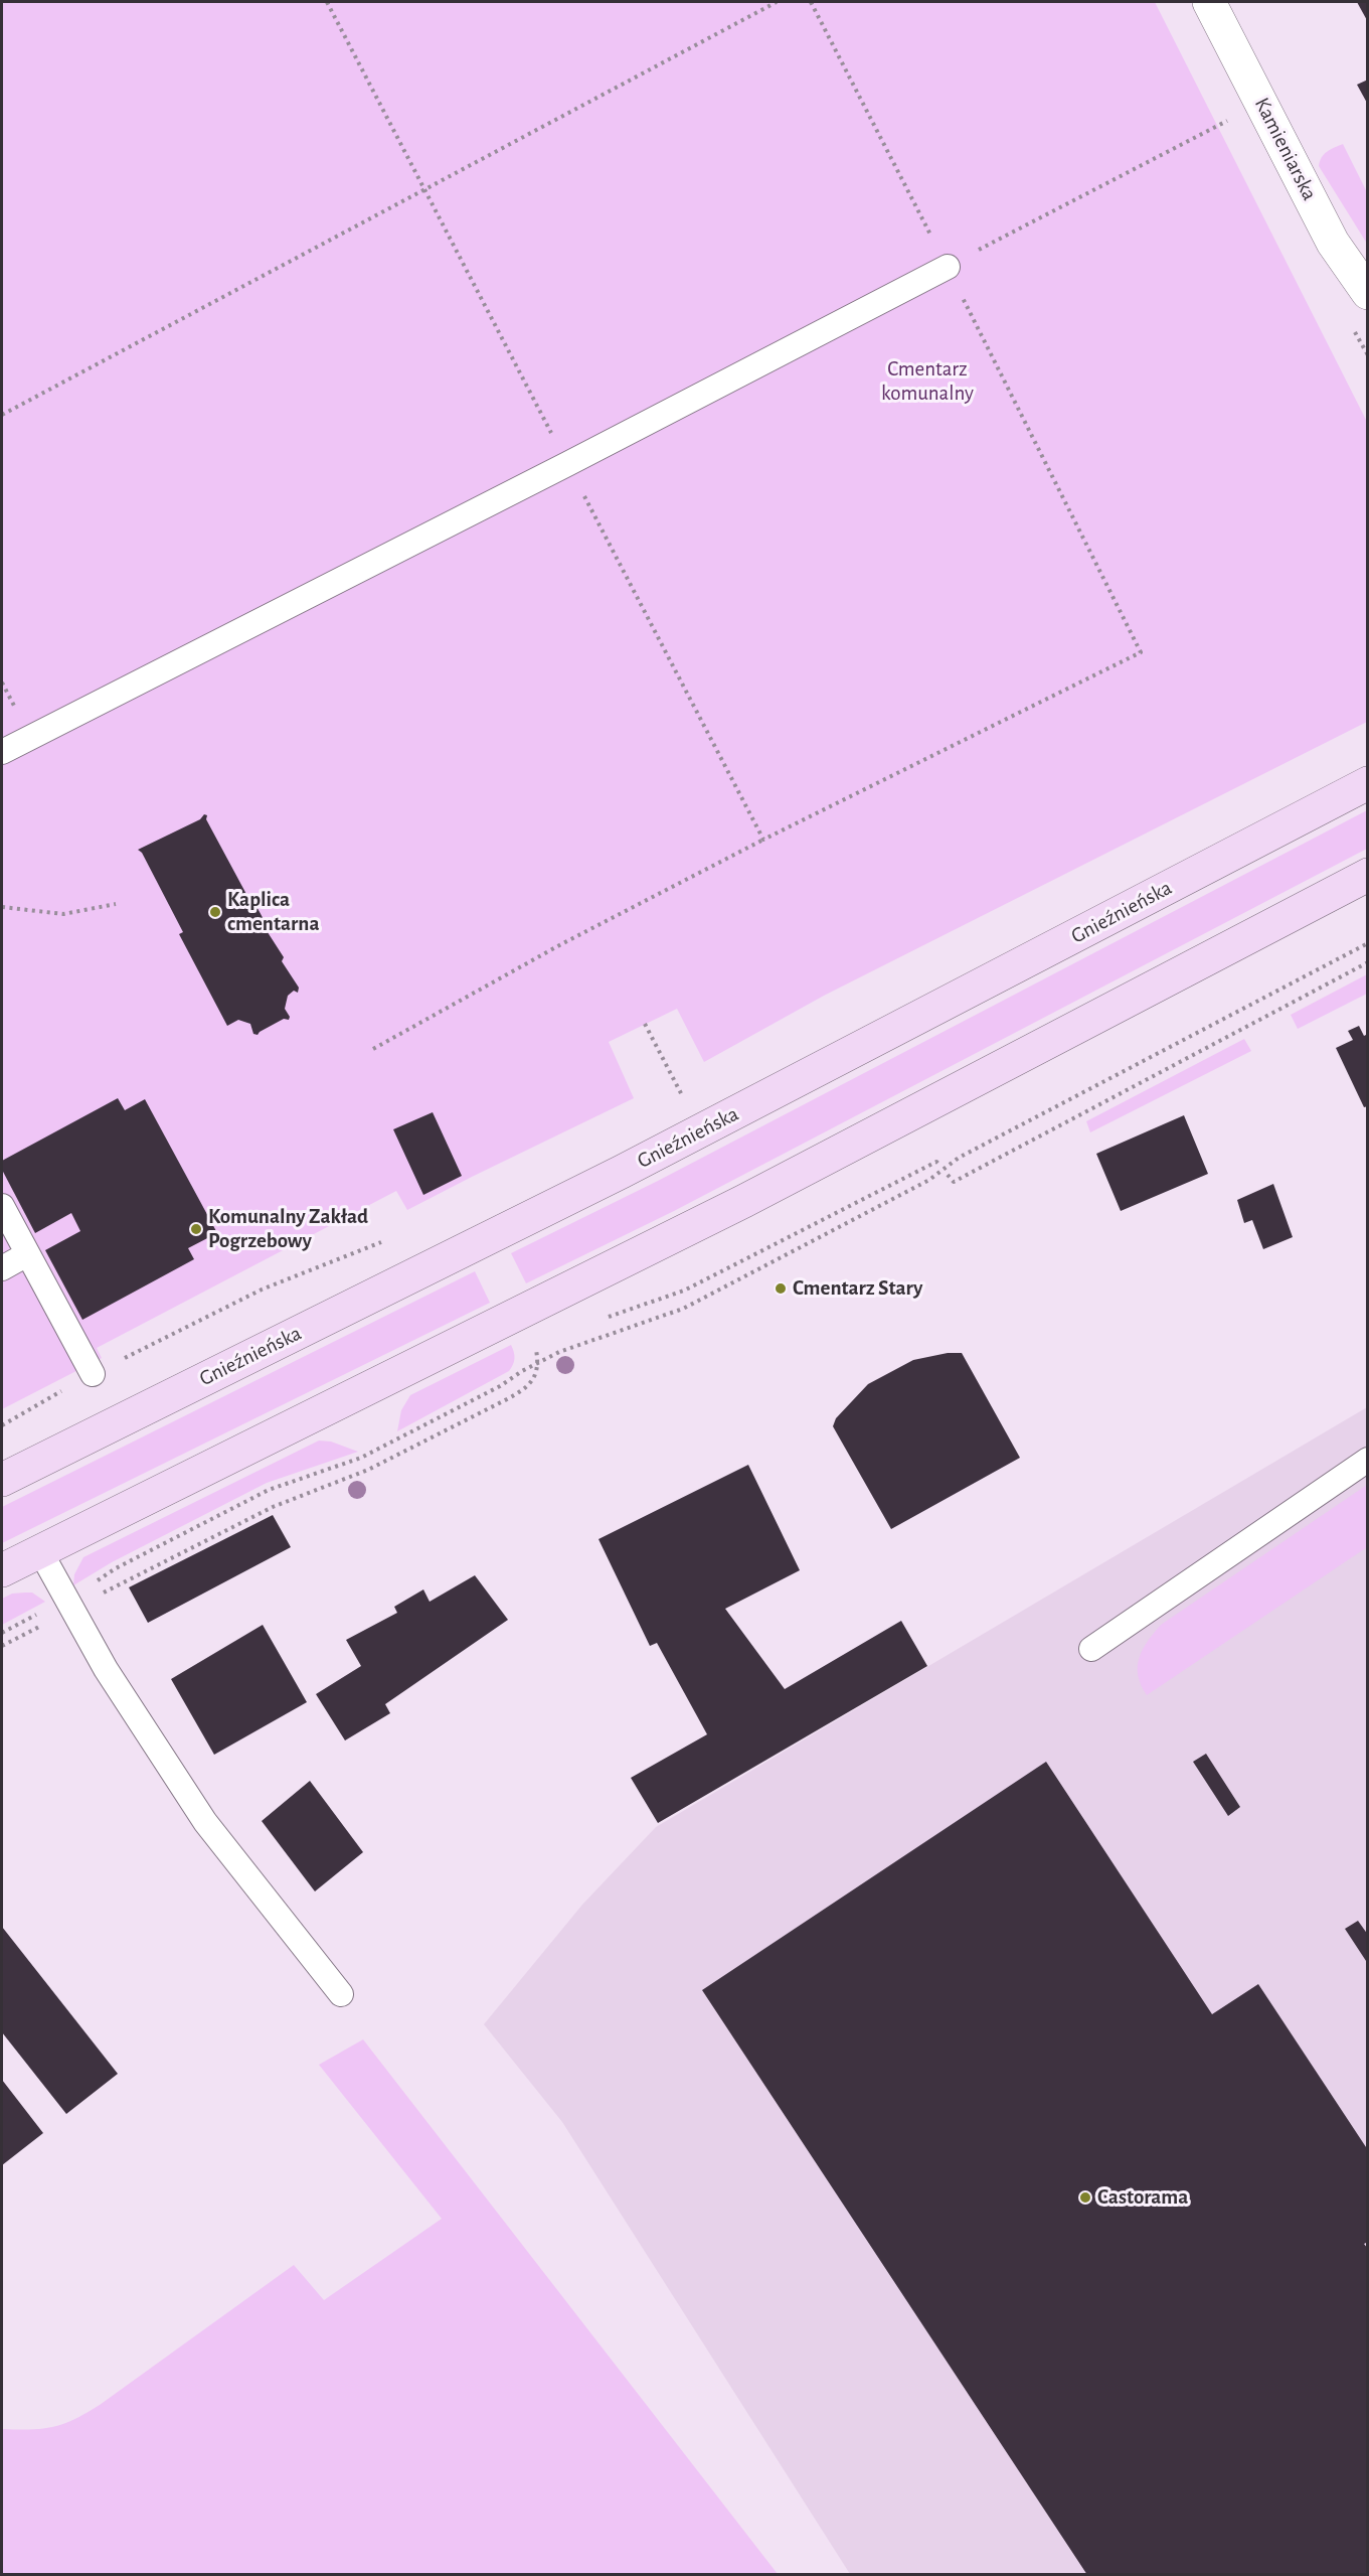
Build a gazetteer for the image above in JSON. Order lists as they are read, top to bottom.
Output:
{
  "streets": {
    "main road": ["Gnieźnieńska"],
    "street": ["Kamieniarska"]
  },
  "parks": ["Cmentarz komunalny"],
  "places": [
    "Kaplica cmentarna",
    "Komunalny Zakład Pogrzebowy",
    "Cmentarz Stary",
    "Castorama"
  ]
}
